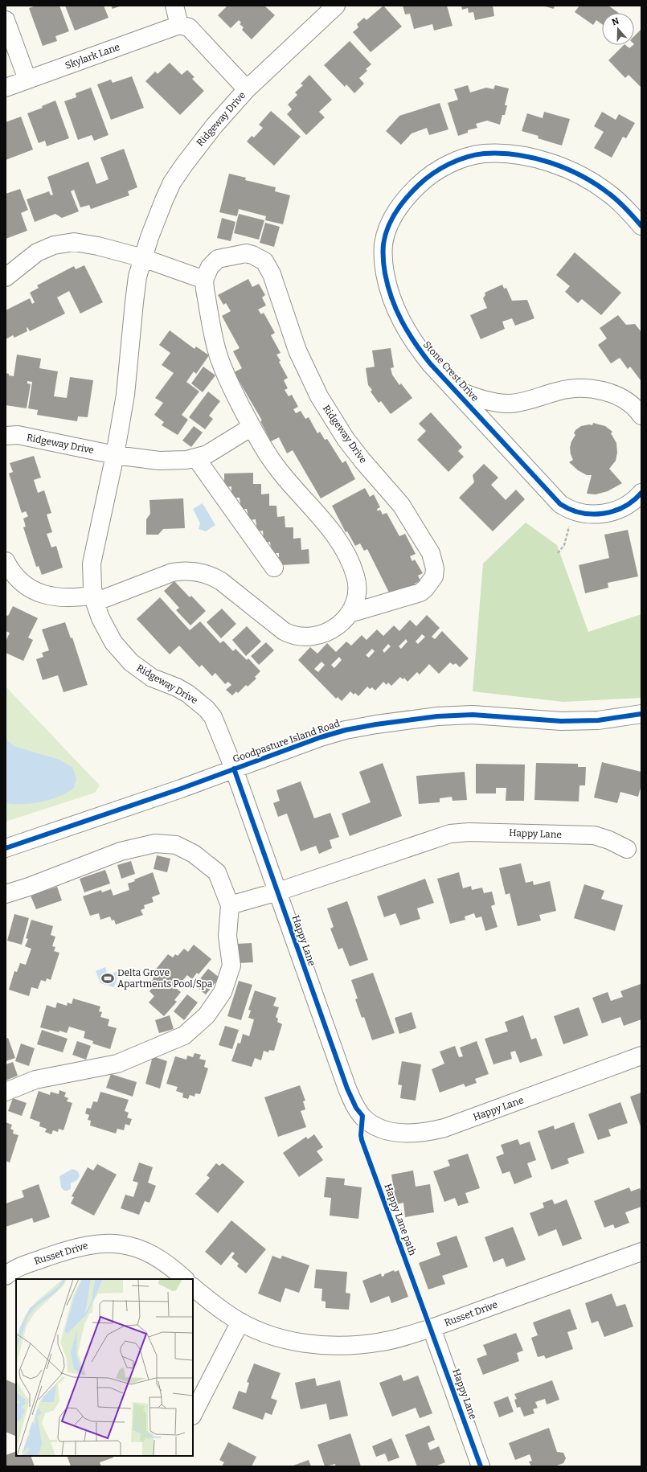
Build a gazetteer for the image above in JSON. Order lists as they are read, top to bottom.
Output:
{
  "streets": {
    "street": [
      "Skylark Lane",
      "Ridgeway Drive",
      "Stone Crest Drive",
      "Goodpasture Island Road",
      "Happy Lane",
      "Russet Drive"
    ],
    "cycle path": ["Happy Lane path"]
  },
  "crossings": [
    ["Ridgeway Drive", "Goodpasture Island Road"],
    ["Ridgeway Drive", "Happy Lane"],
    ["Goodpasture Island Road", "Happy Lane"],
    ["Happy Lane", "Russet Drive"]
  ],
  "places": {
    "sports": ["Delta Grove Apartments Pool/Spa"]
  },
  "north": "top"
}
